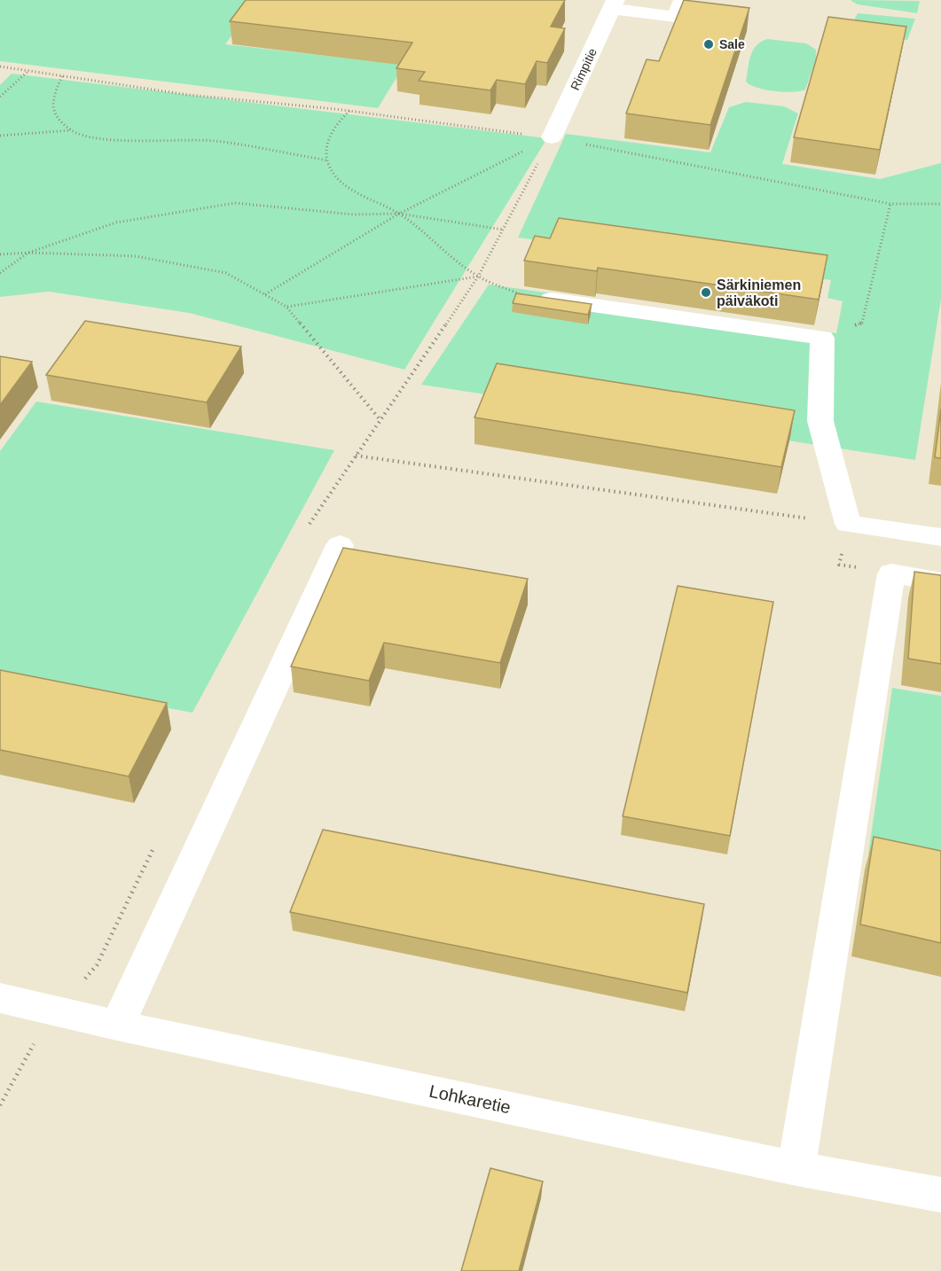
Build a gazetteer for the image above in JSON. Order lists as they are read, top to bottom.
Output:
{
  "streets": {
    "street": ["Rimpitie", "Lohkaretie"]
  },
  "places": ["Sale", "Särkiniemen päiväkoti"]
}
